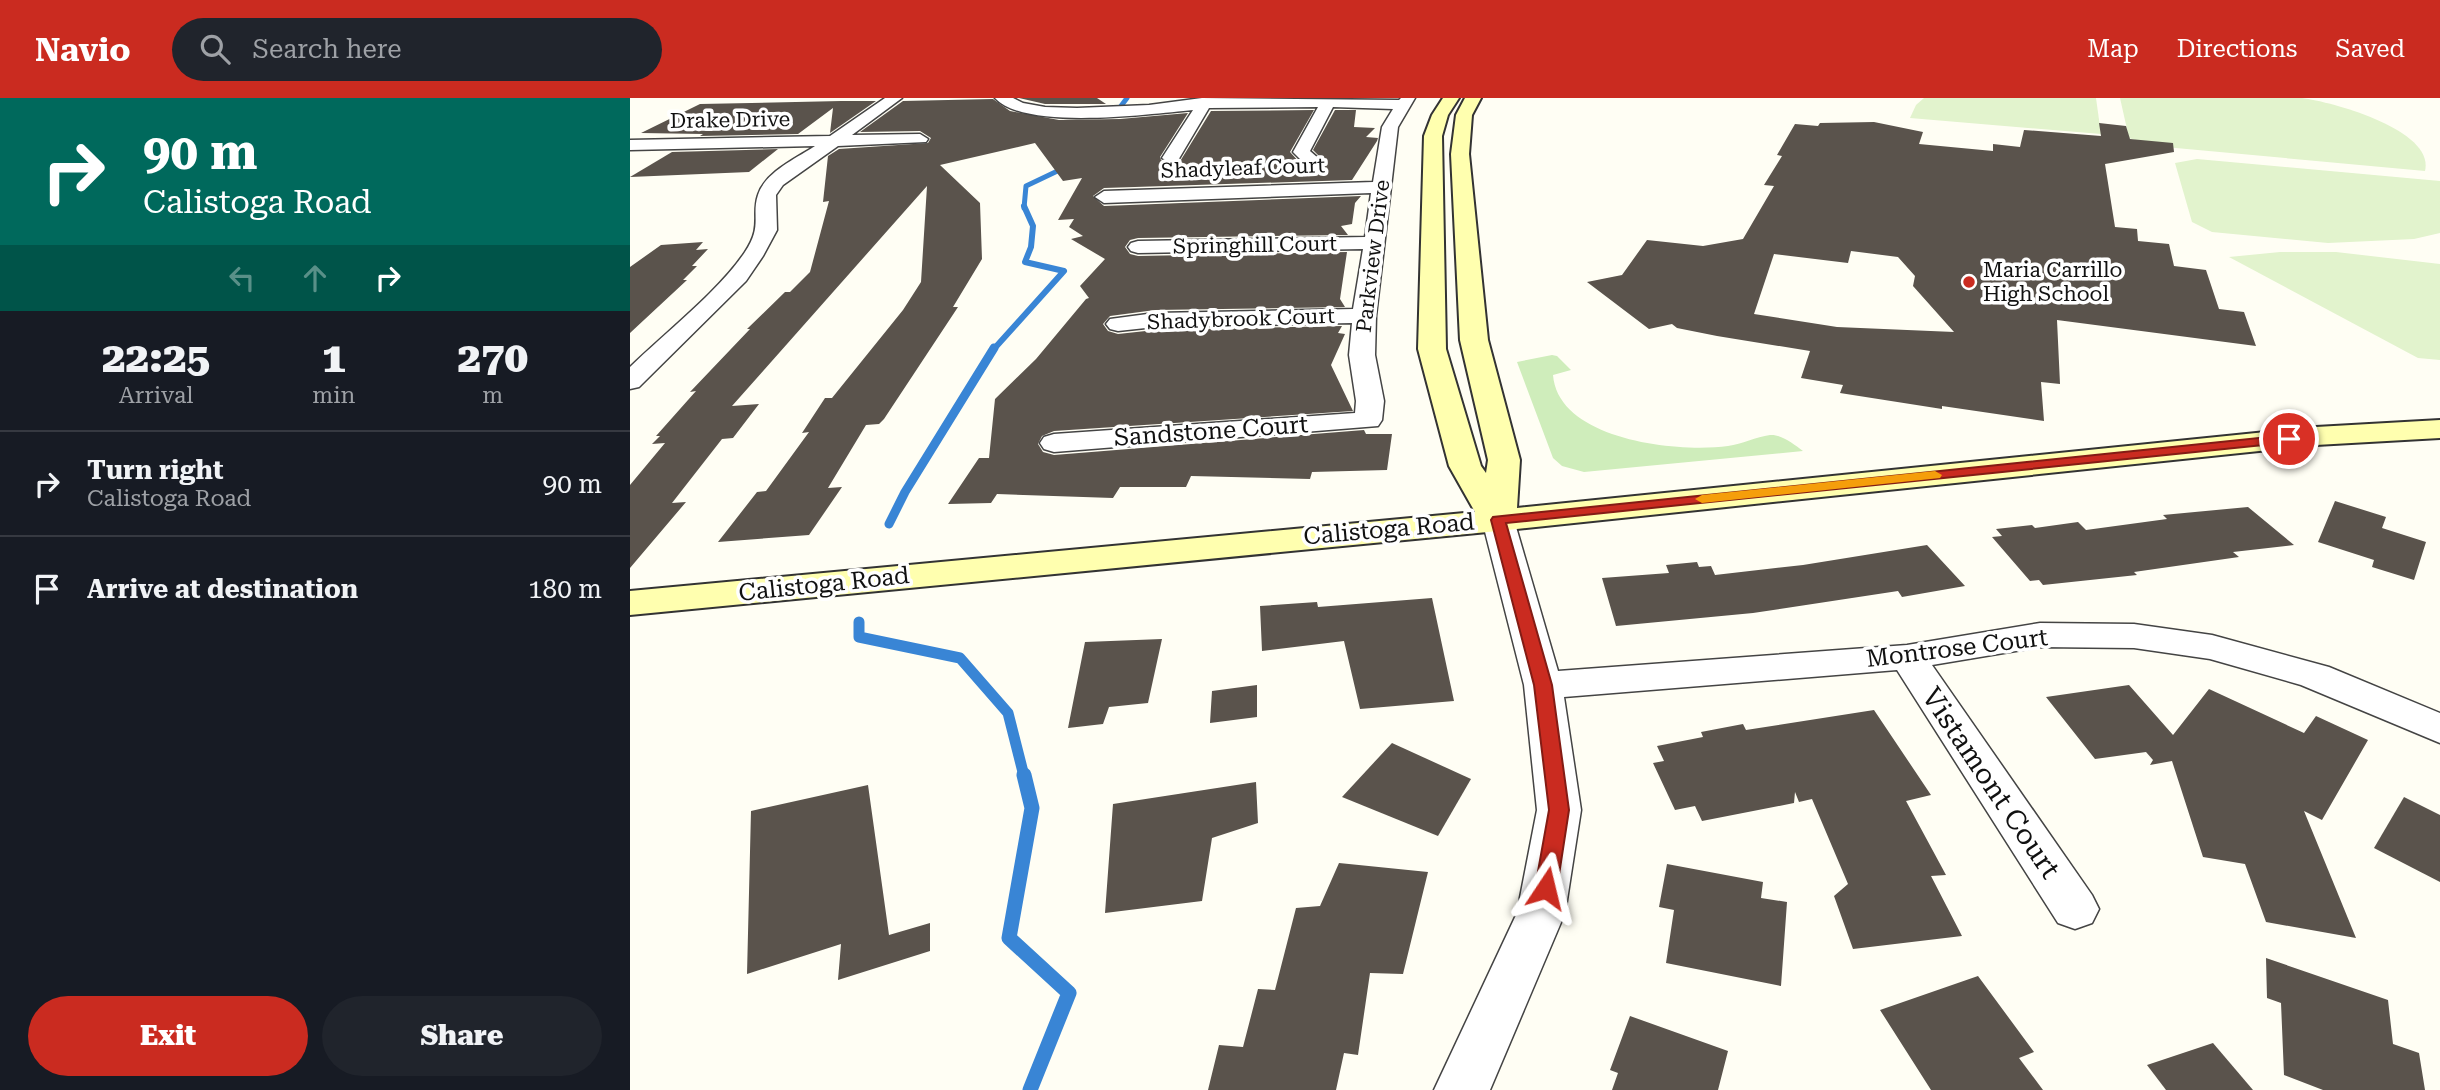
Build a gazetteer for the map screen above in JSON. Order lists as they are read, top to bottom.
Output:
{
  "streets": {
    "main road": ["Calistoga Road"],
    "street": [
      "Drake Drive",
      "Shadyleaf Court",
      "Springhill Court",
      "Parkview Drive",
      "Shadybrook Court",
      "Sandstone Court",
      "Montrose Court",
      "Vistamont Court"
    ]
  },
  "crossings": [
    ["Shadyleaf Court", "Parkview Drive"],
    ["Springhill Court", "Parkview Drive"],
    ["Parkview Drive", "Shadybrook Court"],
    ["Parkview Drive", "Sandstone Court"],
    ["Montrose Court", "Vistamont Court"]
  ],
  "places": ["Maria Carrillo High School"],
  "page": {
    "header": "Navio",
    "search": "Search here",
    "nav": ["Map", "Directions", "Saved"],
    "turn": ["90 m", "Calistoga Road"],
    "eta": [
      "22:25",
      "Arrival",
      "1",
      "min",
      "270",
      "m"
    ],
    "list": [
      {
        "name": "Turn right",
        "note": "Calistoga Road",
        "value": "90 m"
      },
      {
        "name": "Arrive at destination",
        "value": "180 m"
      }
    ],
    "buttons": ["Exit", "Share"]
  }
}
